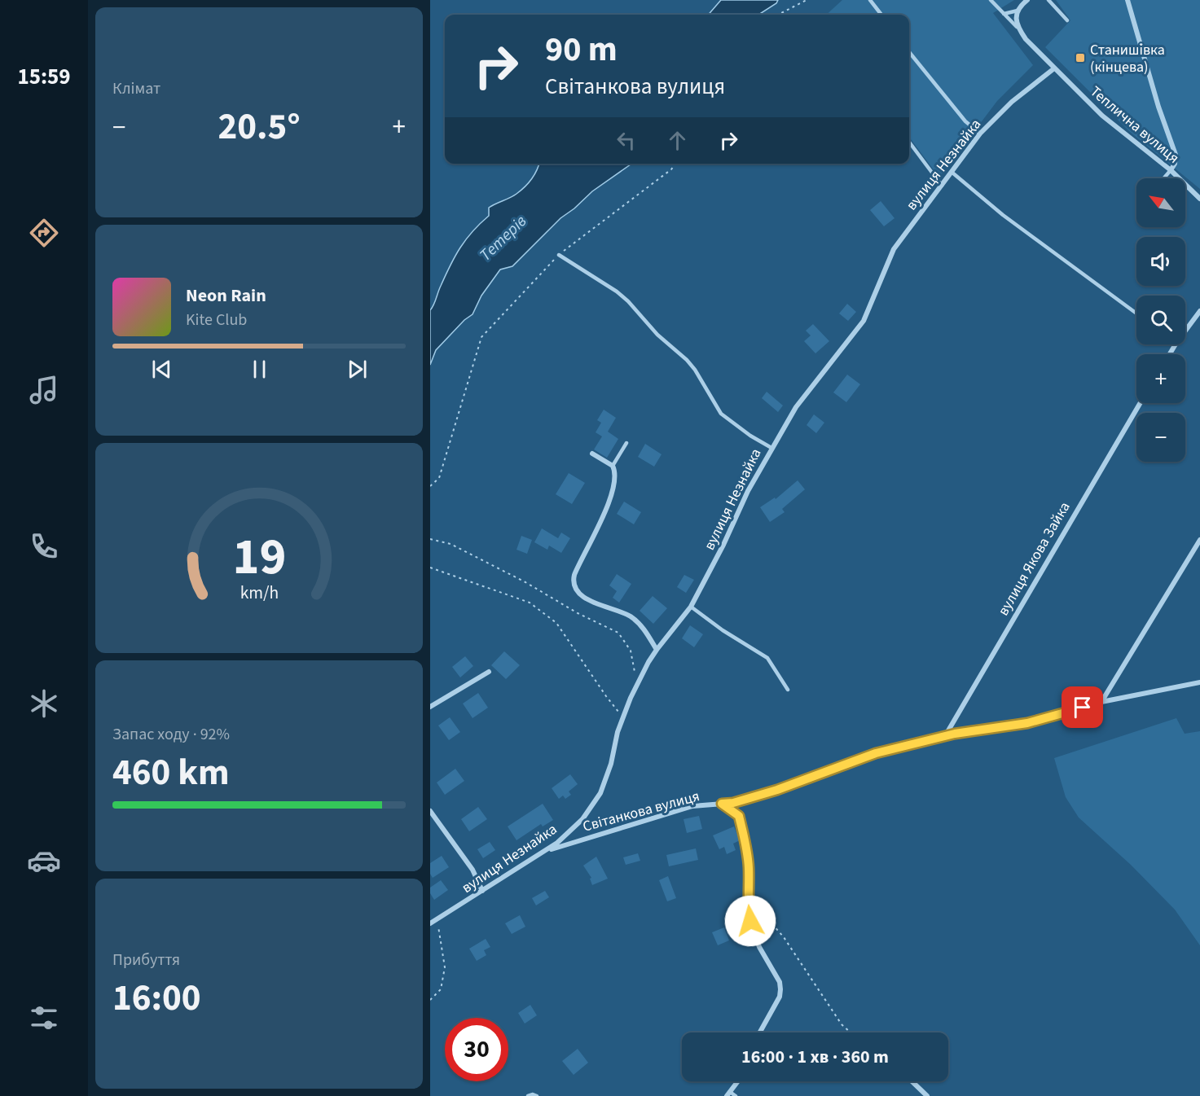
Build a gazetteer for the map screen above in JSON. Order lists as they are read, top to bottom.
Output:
{
  "streets": {
    "street": [
      "Теплична вулиця",
      "вулиця Незнайка",
      "вулиця Якова Зайка",
      "Світанкова вулиця"
    ]
  },
  "crossings": [
    ["Теплична вулиця", "вулиця Незнайка"],
    ["вулиця Незнайка", "Світанкова вулиця"],
    ["вулиця Якова Зайка", "Світанкова вулиця"]
  ],
  "water": ["Тетерів"],
  "places": {
    "transit": ["Станишівка (кінцева)"]
  },
  "north": "top left",
  "page": {
    "tabs": "15:59",
    "tile": [
      "Клімат",
      ["Запас ходу · 92%", "460 km"],
      ["Прибуття", "16:00"]
    ],
    "turn": ["90 m", "Світанкова вулиця"],
    "heat": ["−", "20.5°", "+"],
    "map_buttons": ["+", "−"],
    "song": ["Neon Rain", "Kite Club"],
    "limit": "30",
    "trip": "16:00 · 1 хв · 360 m",
    "gauge": ["19", "km/h"]
  }
}
